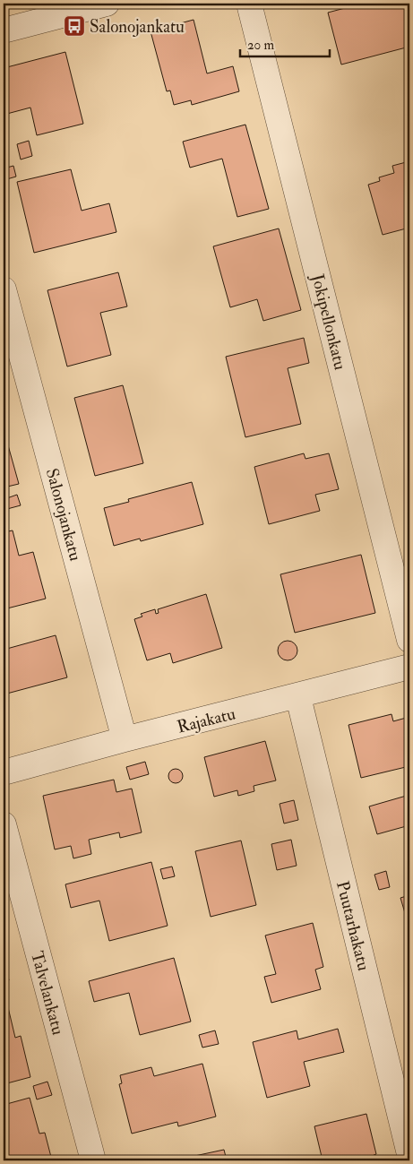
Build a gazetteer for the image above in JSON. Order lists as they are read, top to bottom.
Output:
{
  "streets": {
    "street": [
      "Jokipellonkatu",
      "Salonojankatu",
      "Rajakatu",
      "Puutarhakatu",
      "Talvelankatu"
    ]
  },
  "crossings": [
    ["Salonojankatu", "Rajakatu"],
    ["Rajakatu", "Puutarhakatu"]
  ],
  "places": {
    "bus stop": ["Salonojankatu"]
  },
  "scale_bar": "20 m"
}
